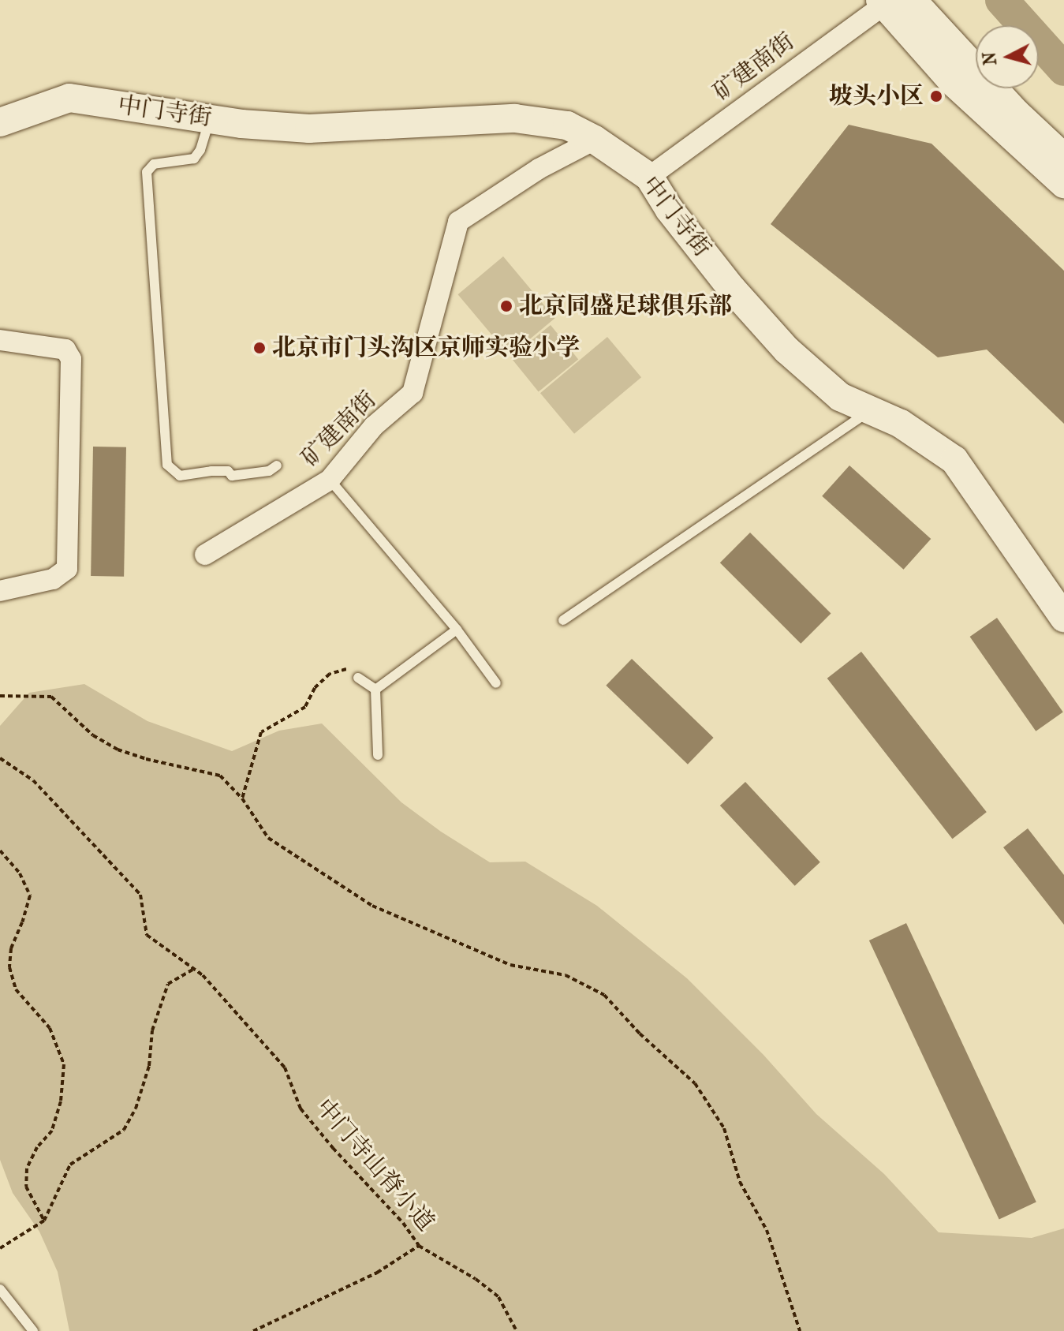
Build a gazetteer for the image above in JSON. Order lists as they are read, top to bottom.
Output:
{
  "streets": {
    "street": ["矿建南街", "中门寺街"],
    "path": ["中门寺山脊小道"]
  },
  "crossings": [
    ["矿建南街", "中门寺街"]
  ],
  "places": ["坡头小区", "北京同盛足球俱乐部", "北京市门头沟区京师实验小学"],
  "north": "left"
}
